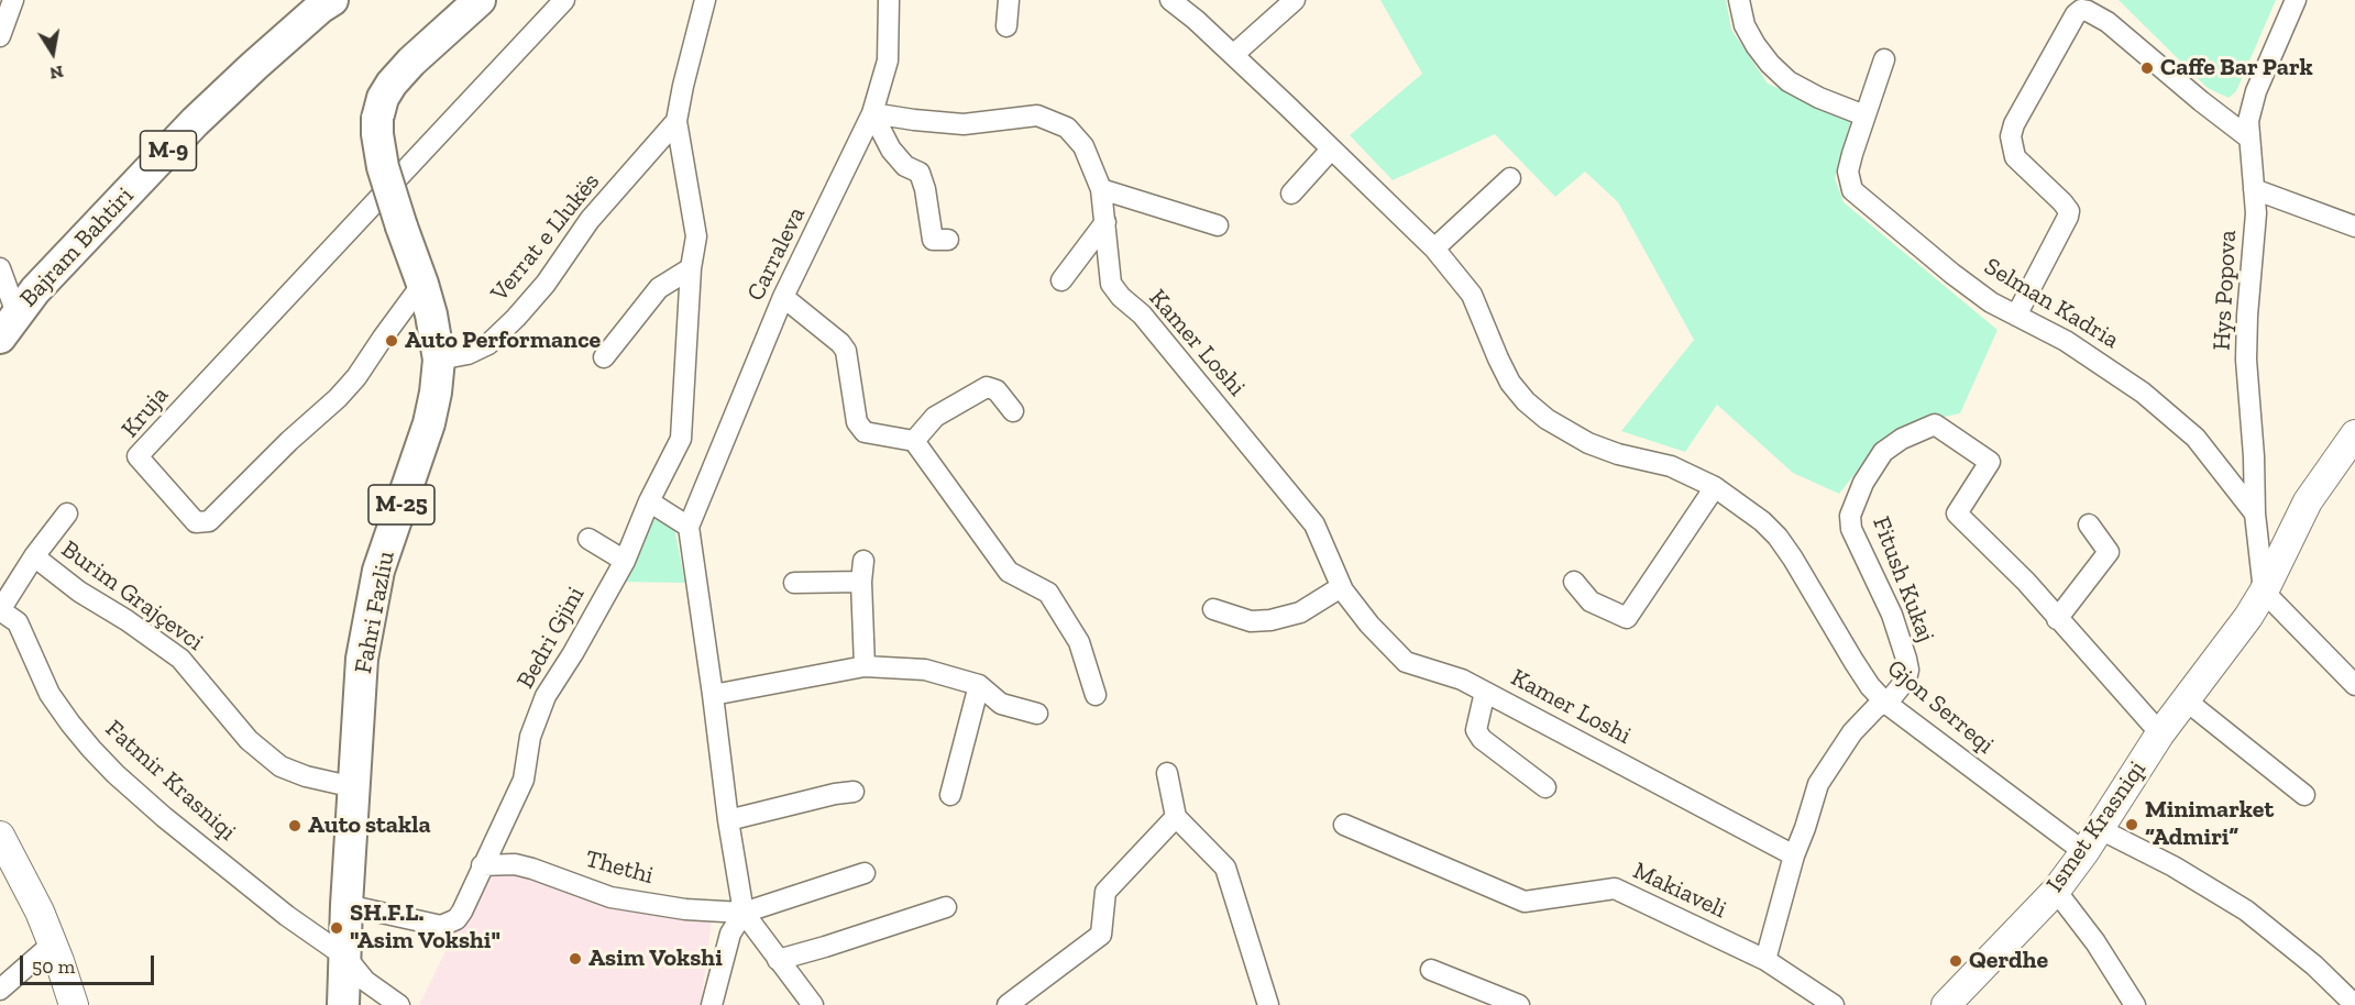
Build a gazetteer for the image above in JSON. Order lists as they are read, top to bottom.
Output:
{
  "streets": {
    "main road": [
      "M-9",
      "Bajram Bahtiri",
      "M-25",
      "Fahri Fazliu"
    ],
    "street": [
      "Verrat e Llukës",
      "Carraleva",
      "Hys Popova",
      "Selman Kadria",
      "Kamer Loshi",
      "Kruja",
      "Fitush Kukaj",
      "Burim Grajçevci",
      "Bedri Gjini",
      "Gjon Serreqi",
      "Fatmir Krasniqi",
      "Ismet Krasniqi",
      "Thethi",
      "Makiaveli"
    ]
  },
  "crossings": [
    ["Verrat e Llukës", "Fahri Fazliu"],
    ["Verrat e Llukës", "Bedri Gjini"],
    ["Carraleva", "Kamer Loshi"],
    ["Hys Popova", "Selman Kadria"],
    ["Hys Popova", "Ismet Krasniqi"],
    ["Kruja", "Fahri Fazliu"],
    ["Fitush Kukaj", "Gjon Serreqi"],
    ["Fitush Kukaj", "Ismet Krasniqi"],
    ["Burim Grajçevci", "Fahri Fazliu"],
    ["Burim Grajçevci", "Fatmir Krasniqi"],
    ["Fahri Fazliu", "Bedri Gjini"],
    ["Fahri Fazliu", "Fatmir Krasniqi"],
    ["Bedri Gjini", "Thethi"],
    ["Gjon Serreqi", "Ismet Krasniqi"]
  ],
  "places": [
    "Caffe Bar Park",
    "Auto Performance",
    "Minimarket “Admiri”",
    "Auto stakla",
    "SH.F.L. \"Asim Vokshi\"",
    "Asim Vokshi",
    "Qerdhe"
  ],
  "scale_bar": "50 m",
  "north": "bottom"
}
